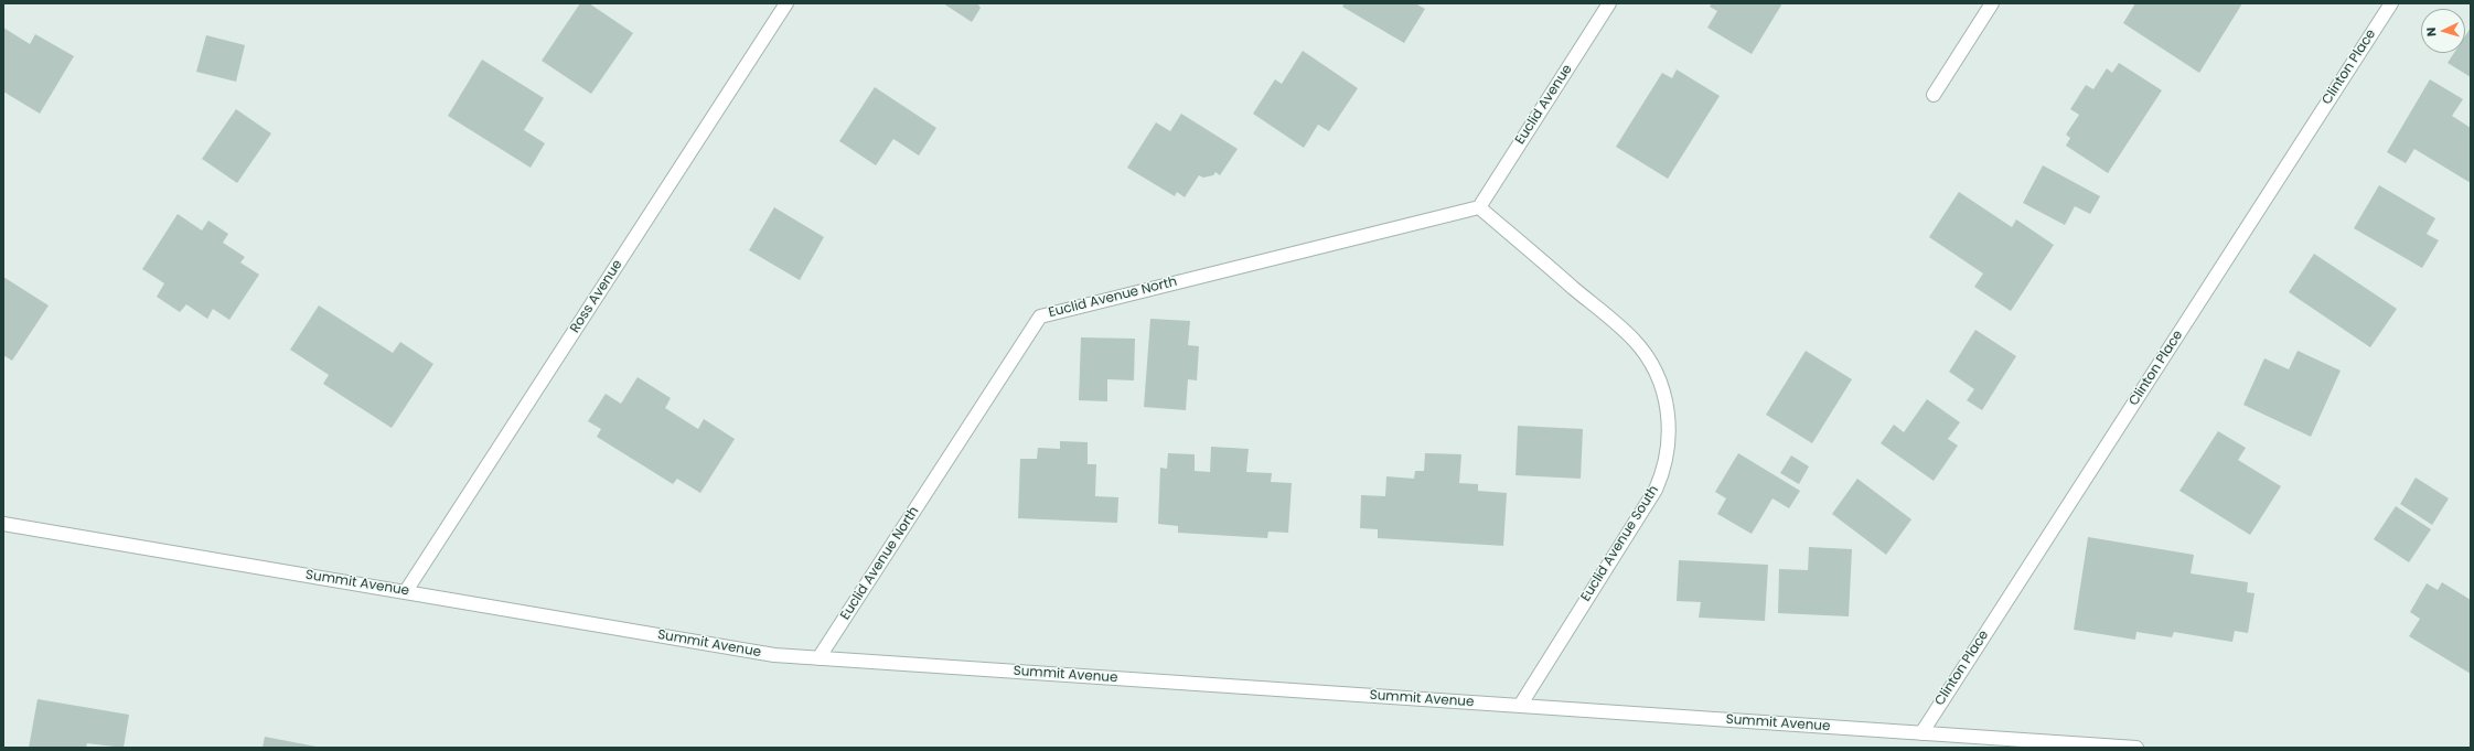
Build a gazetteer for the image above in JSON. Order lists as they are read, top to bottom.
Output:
{
  "streets": {
    "street": [
      "Clinton Place",
      "Euclid Avenue",
      "Ross Avenue",
      "Euclid Avenue North",
      "Euclid Avenue South",
      "Summit Avenue"
    ]
  },
  "crossings": [
    ["Clinton Place", "Summit Avenue"],
    ["Euclid Avenue", "Euclid Avenue North"],
    ["Euclid Avenue", "Euclid Avenue South"],
    ["Ross Avenue", "Summit Avenue"],
    ["Euclid Avenue North", "Euclid Avenue South"],
    ["Euclid Avenue North", "Summit Avenue"],
    ["Euclid Avenue South", "Summit Avenue"]
  ],
  "north": "left"
}
